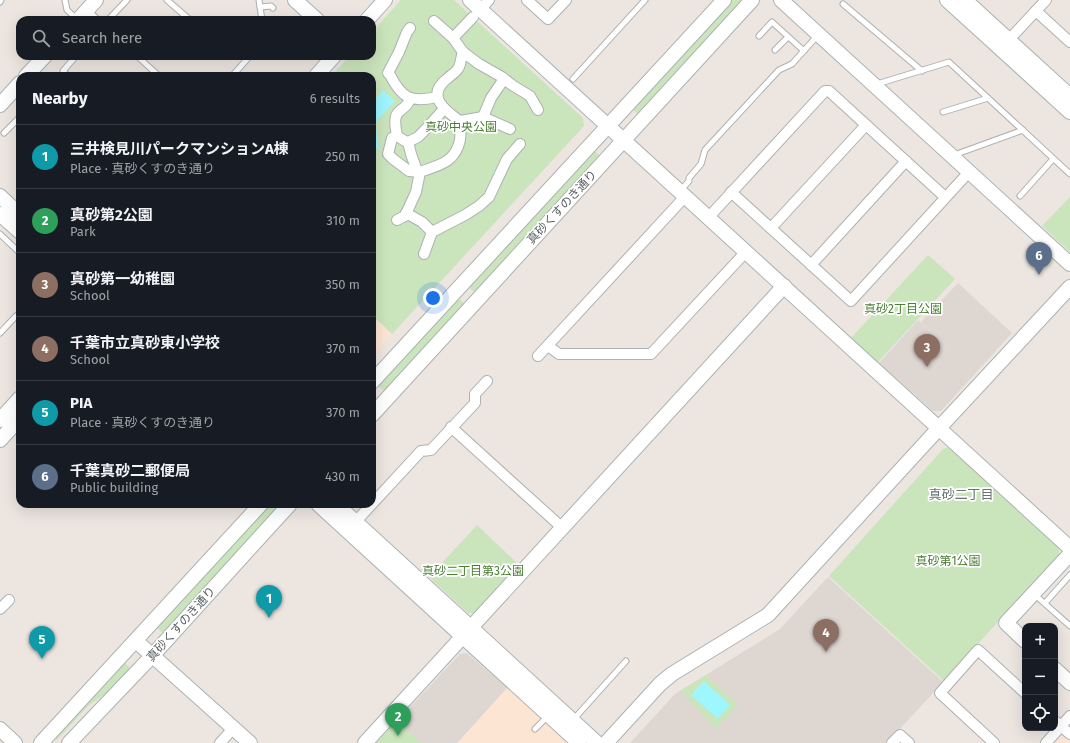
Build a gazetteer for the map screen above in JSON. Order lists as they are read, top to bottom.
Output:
{
  "streets": {
    "street": ["真砂くすのき通り"]
  },
  "districts": ["真砂二丁目"],
  "parks": [
    "真砂中央公園",
    "真砂2丁目公園",
    "真砂第1公園",
    "真砂二丁目第3公園"
  ],
  "page": {
    "search": "Search here",
    "heading": ["Nearby", "6 results"],
    "list": [
      {
        "mark": "1",
        "name": "三井検見川パークマンションA棟",
        "note": "Place · 真砂くすのき通り",
        "value": "250 m"
      },
      {
        "mark": "2",
        "name": "真砂第2公園",
        "note": "Park",
        "value": "310 m"
      },
      {
        "mark": "3",
        "name": "真砂第一幼稚園",
        "note": "School",
        "value": "350 m"
      },
      {
        "mark": "4",
        "name": "千葉市立真砂東小学校",
        "note": "School",
        "value": "370 m"
      },
      {
        "mark": "5",
        "name": "PIA",
        "note": "Place · 真砂くすのき通り",
        "value": "370 m"
      },
      {
        "mark": "6",
        "name": "千葉真砂二郵便局",
        "note": "Public building",
        "value": "430 m"
      }
    ],
    "pins": [
      "6",
      "3",
      "1",
      "4",
      "5",
      "2"
    ],
    "map_buttons": ["+", "−"]
  }
}
